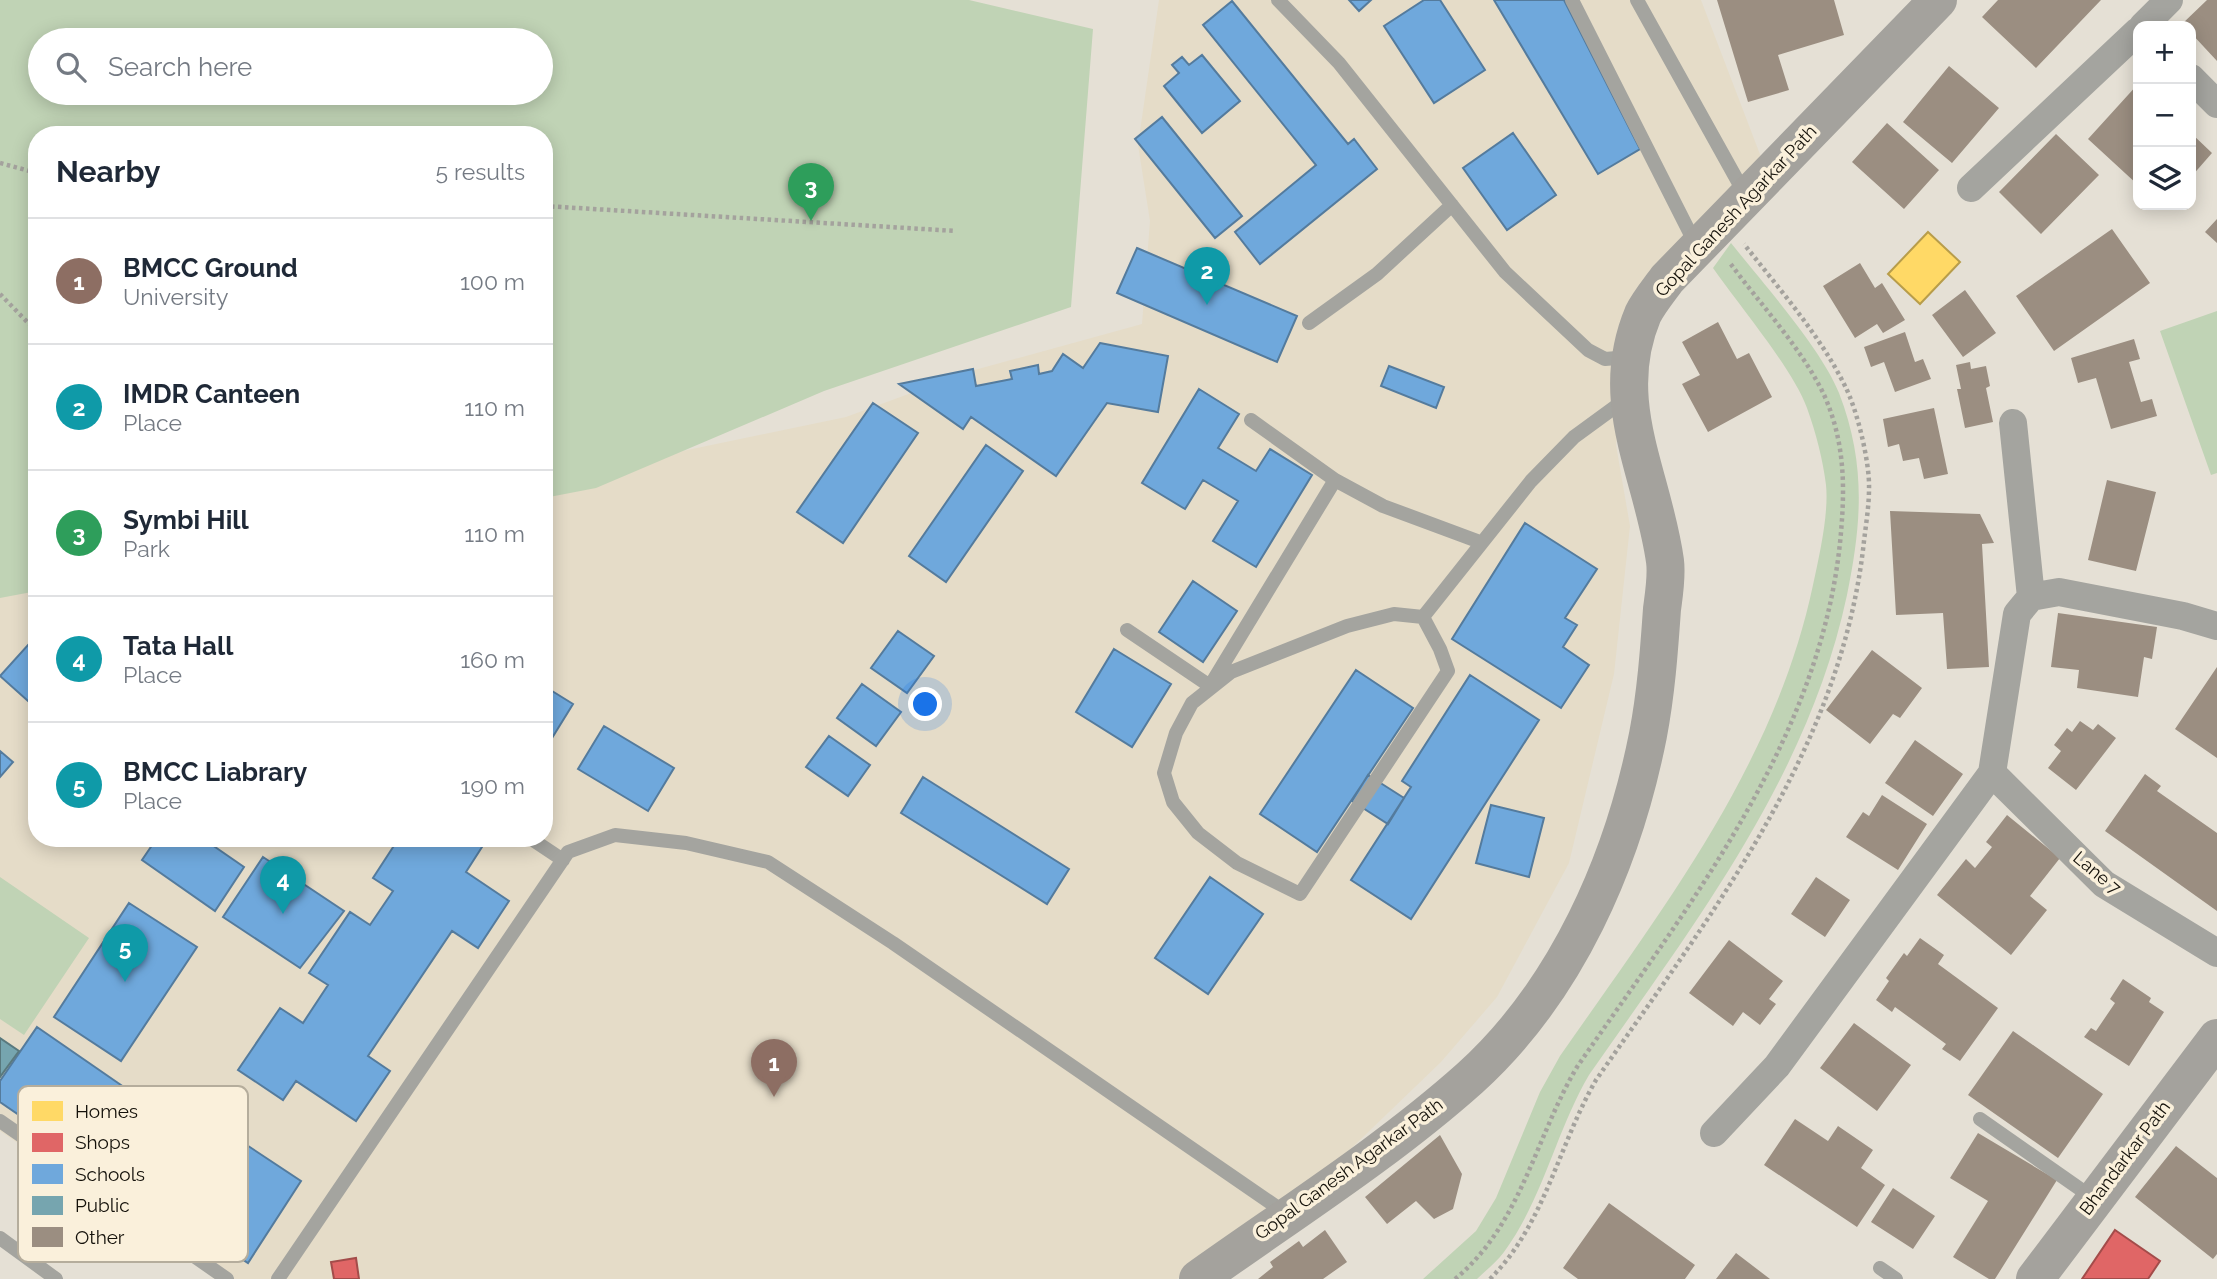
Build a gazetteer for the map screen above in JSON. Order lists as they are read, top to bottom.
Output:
{
  "streets": {
    "street": ["Gopal Ganesh Agarkar Path", "Lane 7", "Bhandarkar Path"]
  },
  "legend": [
    "Homes",
    "Shops",
    "Schools",
    "Public",
    "Other"
  ],
  "page": {
    "map_buttons": ["+", "−"],
    "search": "Search here",
    "heading": ["Nearby", "5 results"],
    "pins": [
      "3",
      "2",
      "4",
      "5",
      "1"
    ],
    "list": [
      {
        "mark": "1",
        "name": "BMCC Ground",
        "note": "University",
        "value": "100 m"
      },
      {
        "mark": "2",
        "name": "IMDR Canteen",
        "note": "Place",
        "value": "110 m"
      },
      {
        "mark": "3",
        "name": "Symbi Hill",
        "note": "Park",
        "value": "110 m"
      },
      {
        "mark": "4",
        "name": "Tata Hall",
        "note": "Place",
        "value": "160 m"
      },
      {
        "mark": "5",
        "name": "BMCC Liabrary",
        "note": "Place",
        "value": "190 m"
      }
    ]
  }
}
